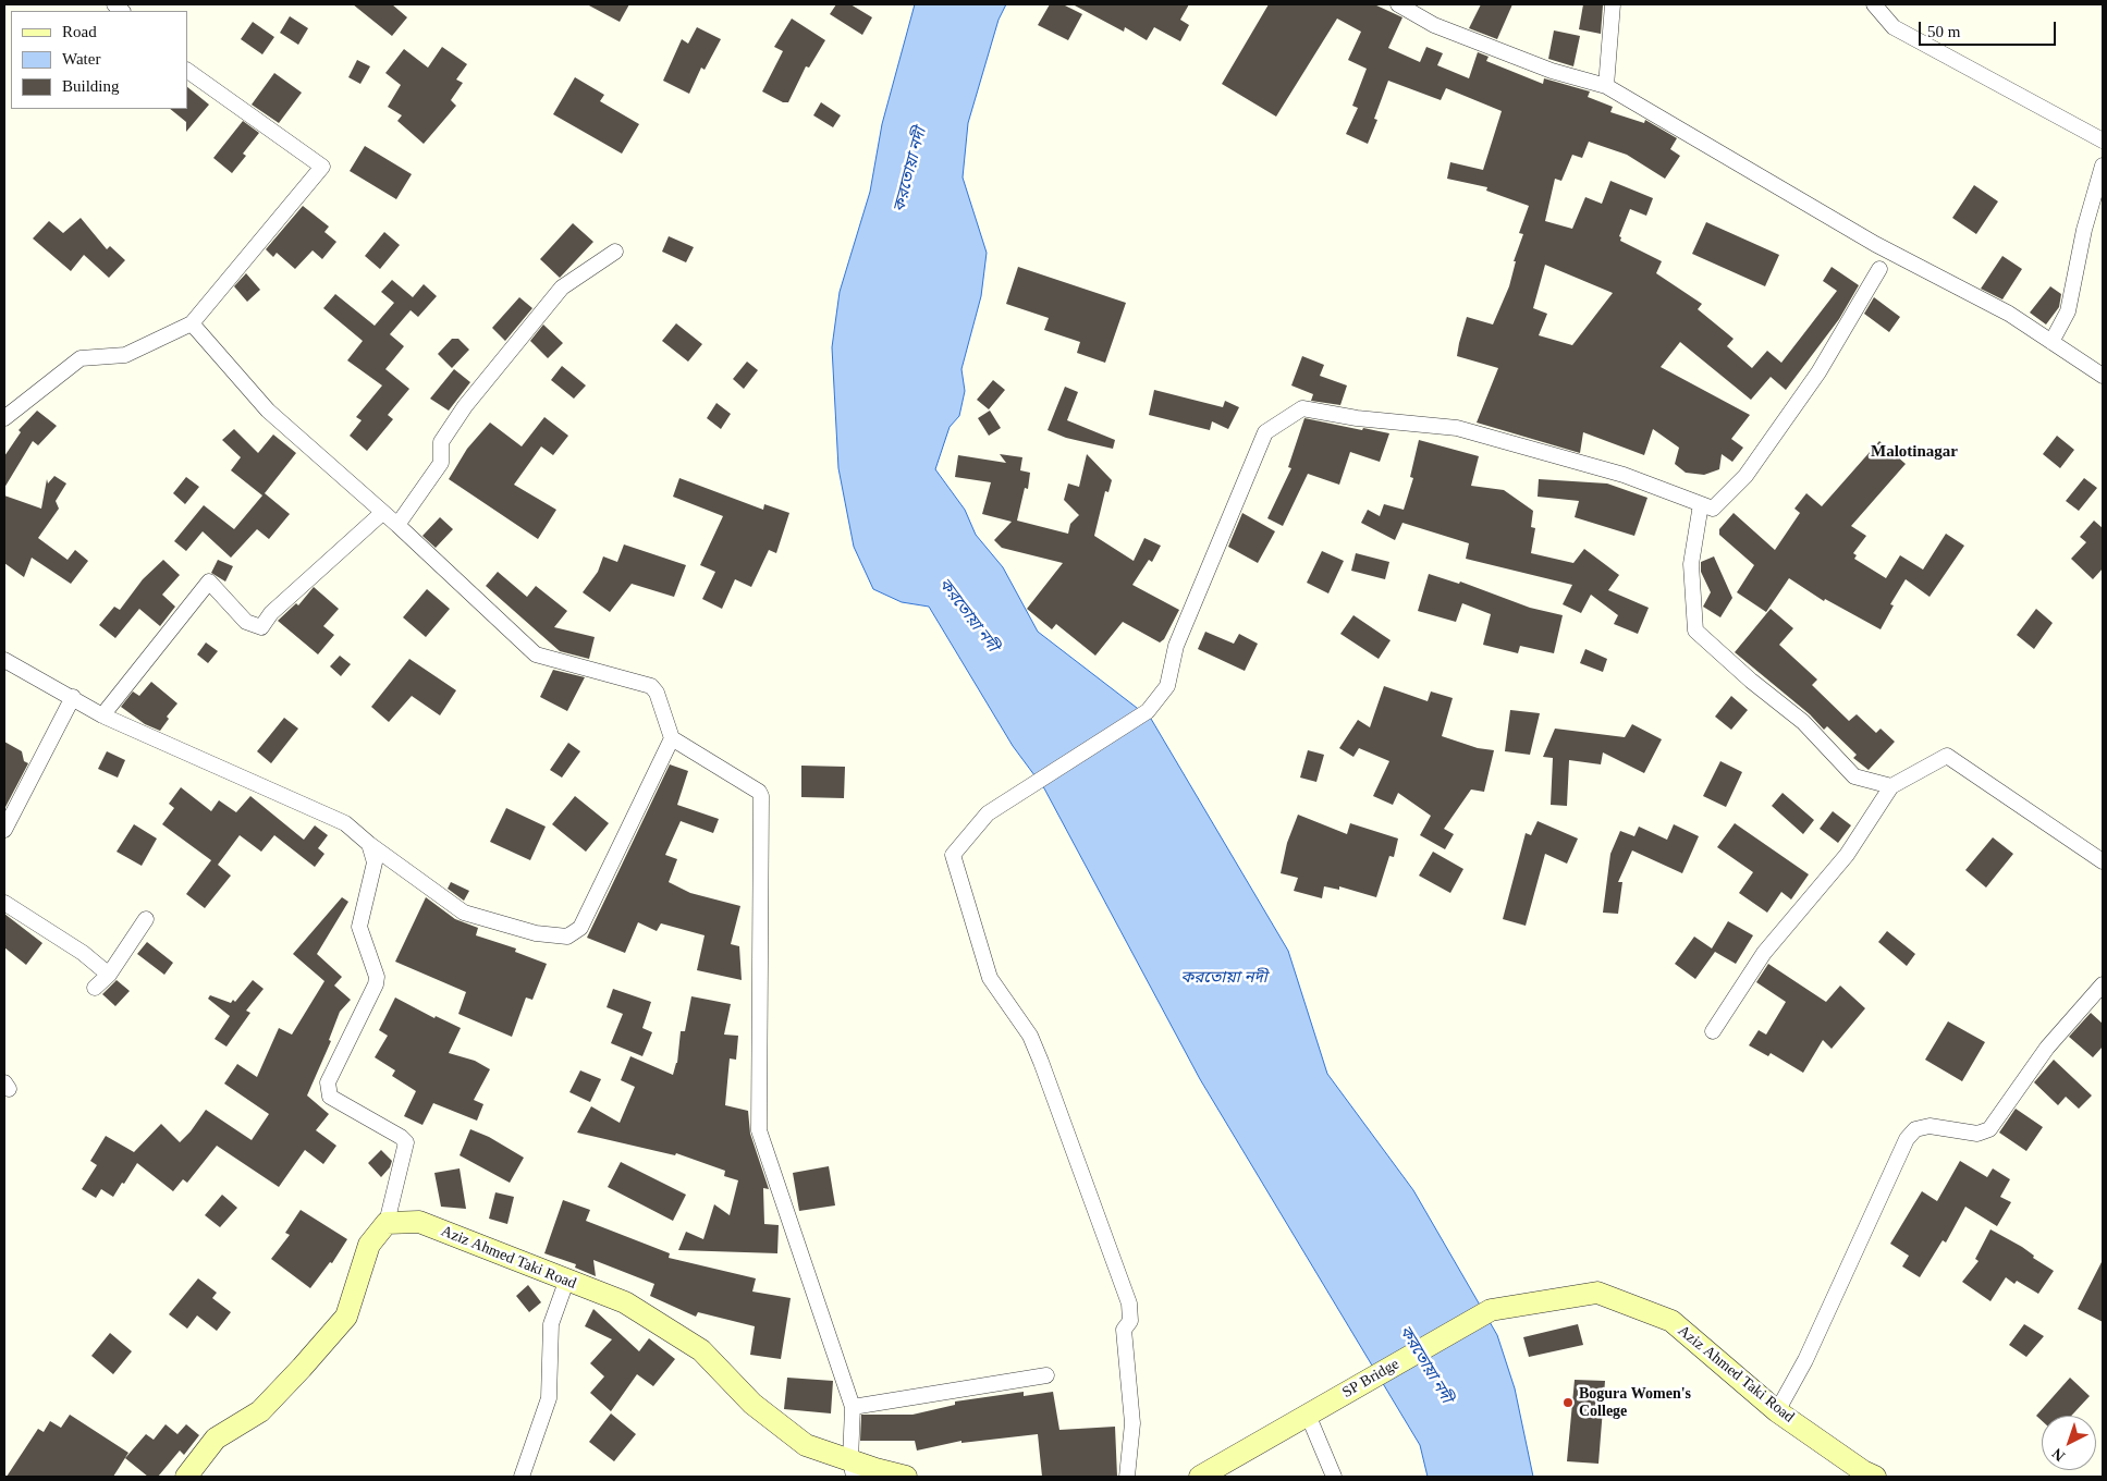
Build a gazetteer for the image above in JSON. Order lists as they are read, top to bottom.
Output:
{
  "streets": {
    "street": ["Aziz Ahmed Taki Road", "SP Bridge"]
  },
  "crossings": [
    ["Aziz Ahmed Taki Road", "SP Bridge"]
  ],
  "districts": ["Malotinagar"],
  "water": ["করতোয়া নদী"],
  "places": ["Bogura Women's College"],
  "legend": ["Road", "Water", "Building"],
  "scale_bar": "50 m",
  "north": "bottom left"
}
